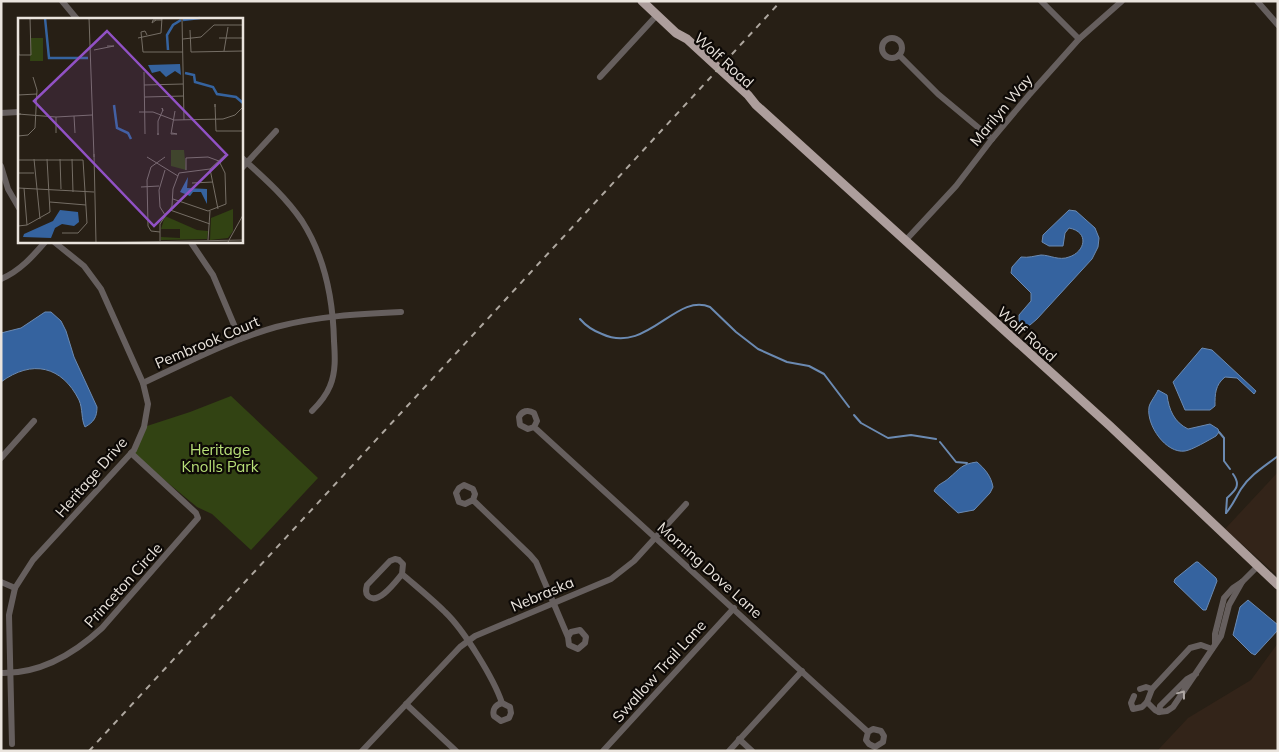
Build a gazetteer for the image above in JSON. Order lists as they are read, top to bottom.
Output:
{
  "streets": {
    "main road": ["Wolf Road"],
    "street": [
      "Marilyn Way",
      "Pembrook Court",
      "Heritage Drive",
      "Morning Dove Lane",
      "Princeton Circle",
      "Nebraska",
      "Swallow Trail Lane"
    ]
  },
  "crossings": [
    ["Wolf Road", "Marilyn Way"],
    ["Pembrook Court", "Heritage Drive"],
    ["Heritage Drive", "Princeton Circle"],
    ["Morning Dove Lane", "Nebraska"],
    ["Morning Dove Lane", "Swallow Trail Lane"]
  ],
  "parks": ["Heritage Knolls Park"]
}
